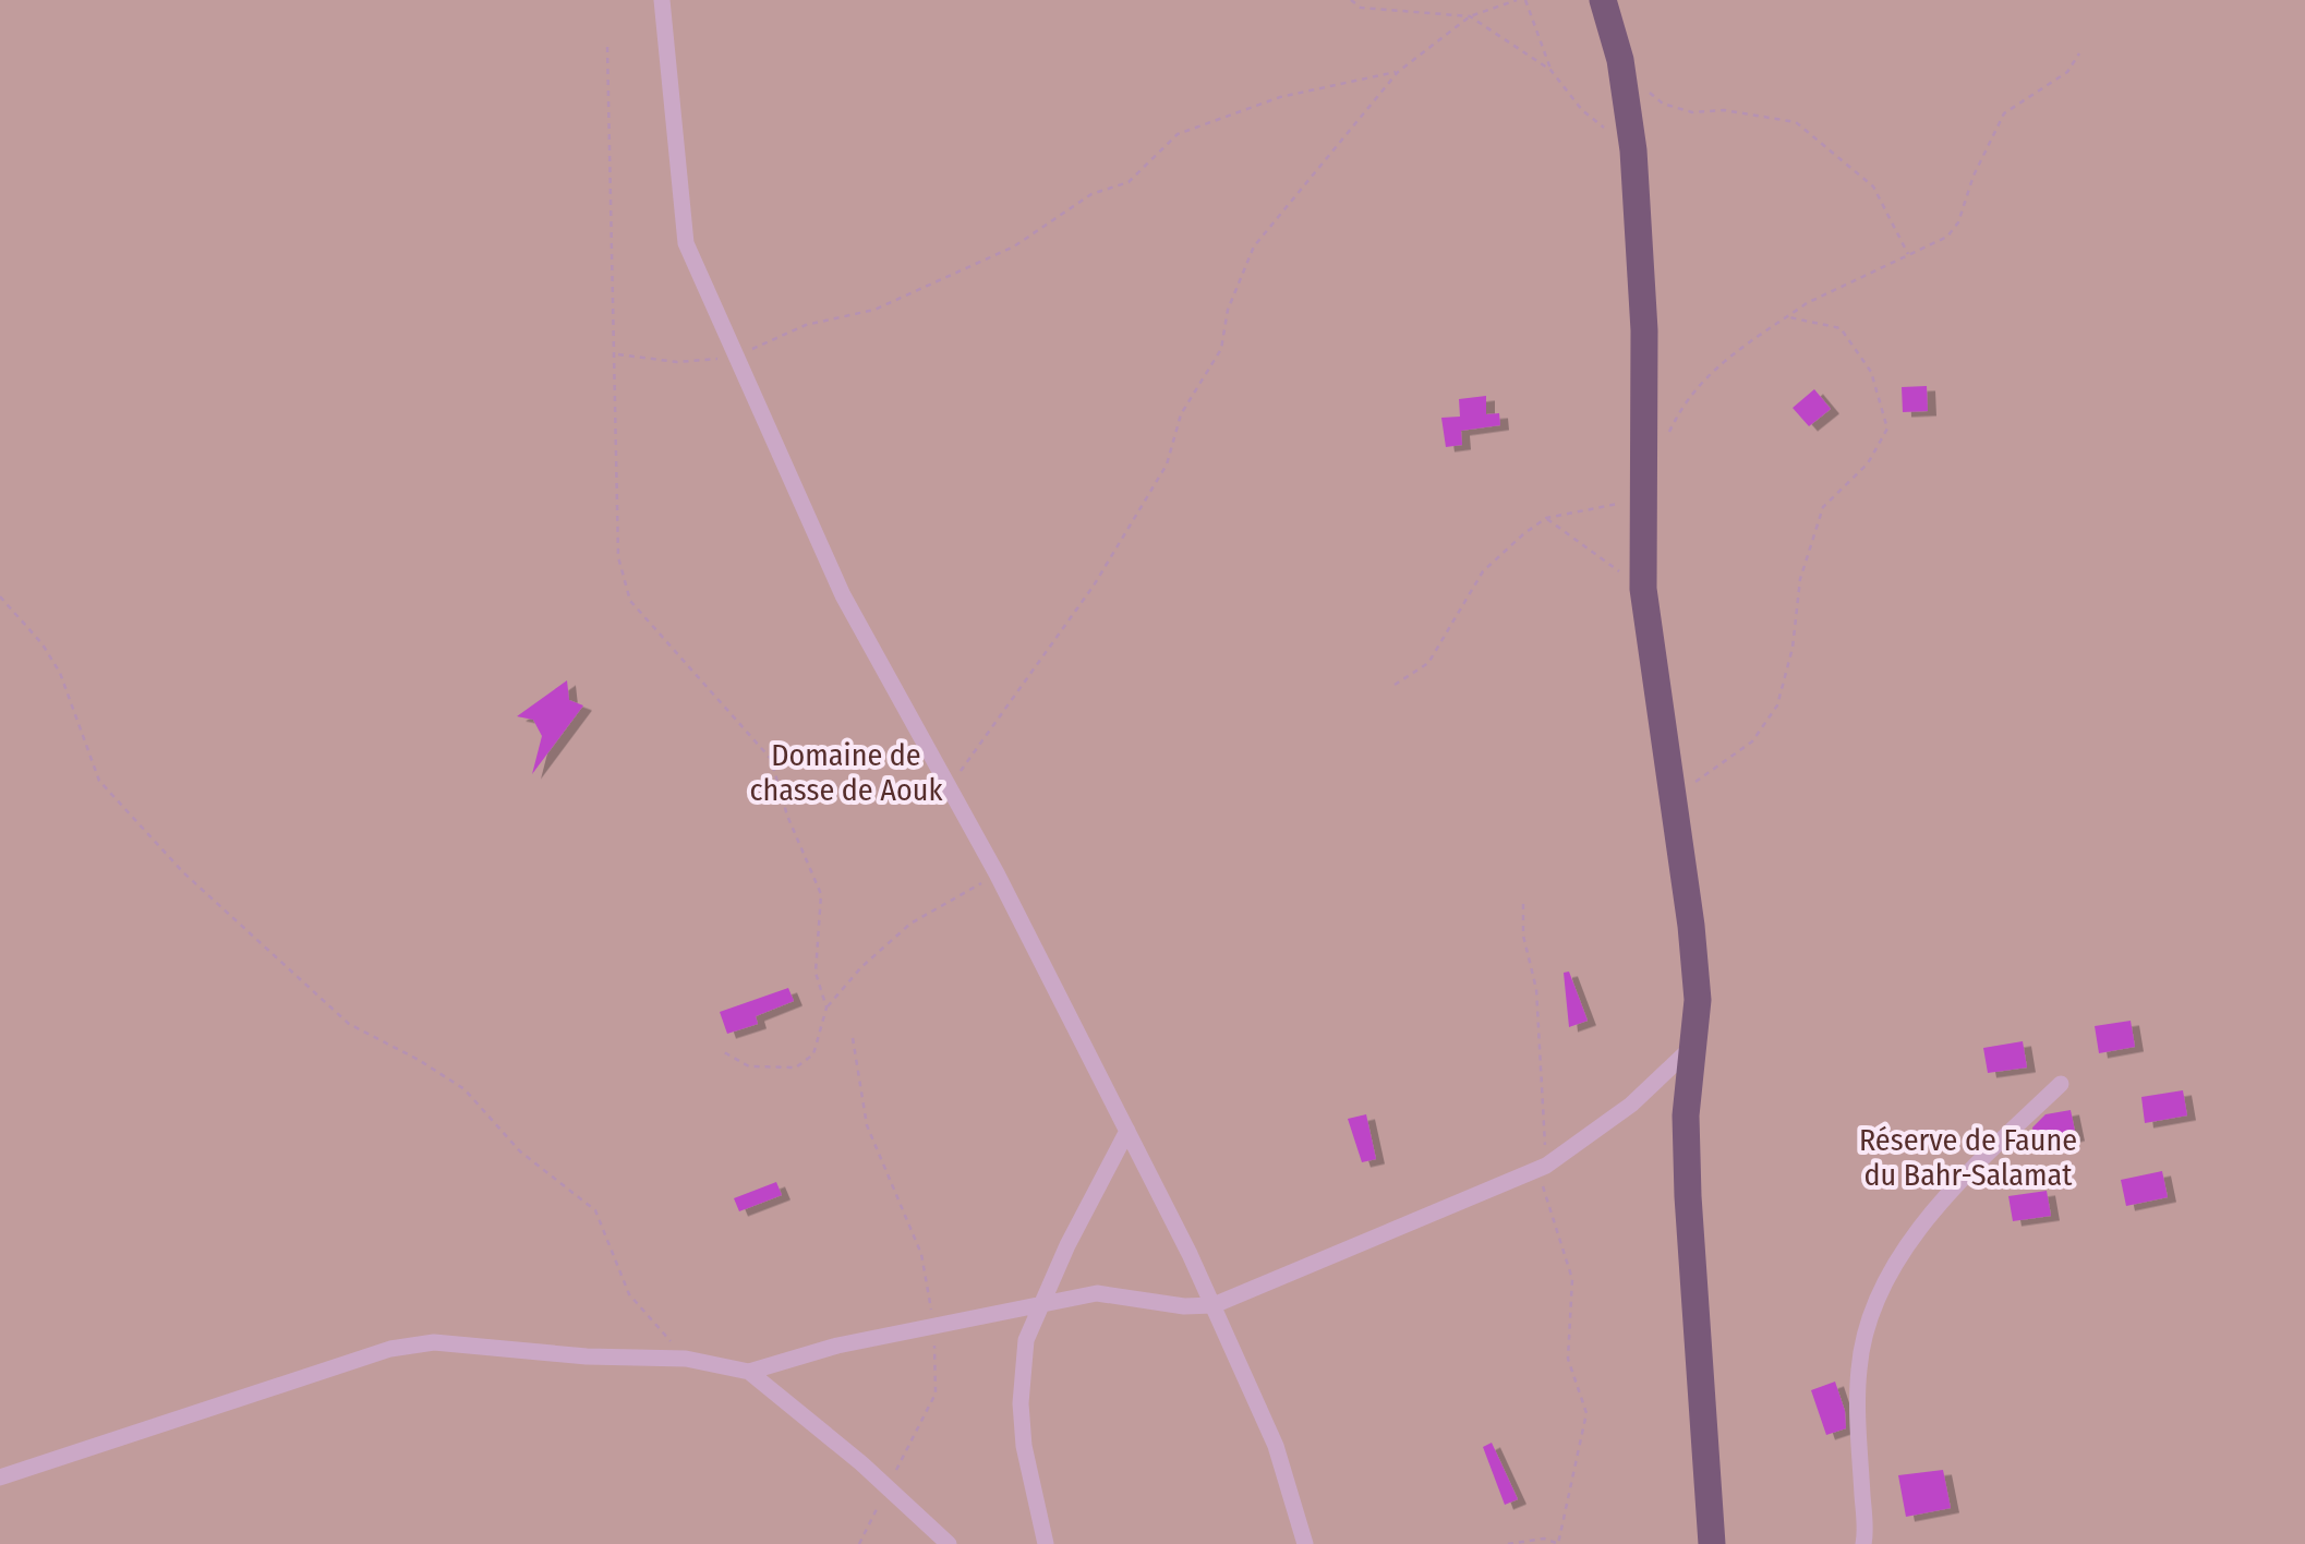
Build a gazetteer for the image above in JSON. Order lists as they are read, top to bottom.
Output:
{
  "parks": ["Domaine de chasse de Aouk", "Réserve de Faune du Bahr-Salamat"]
}
